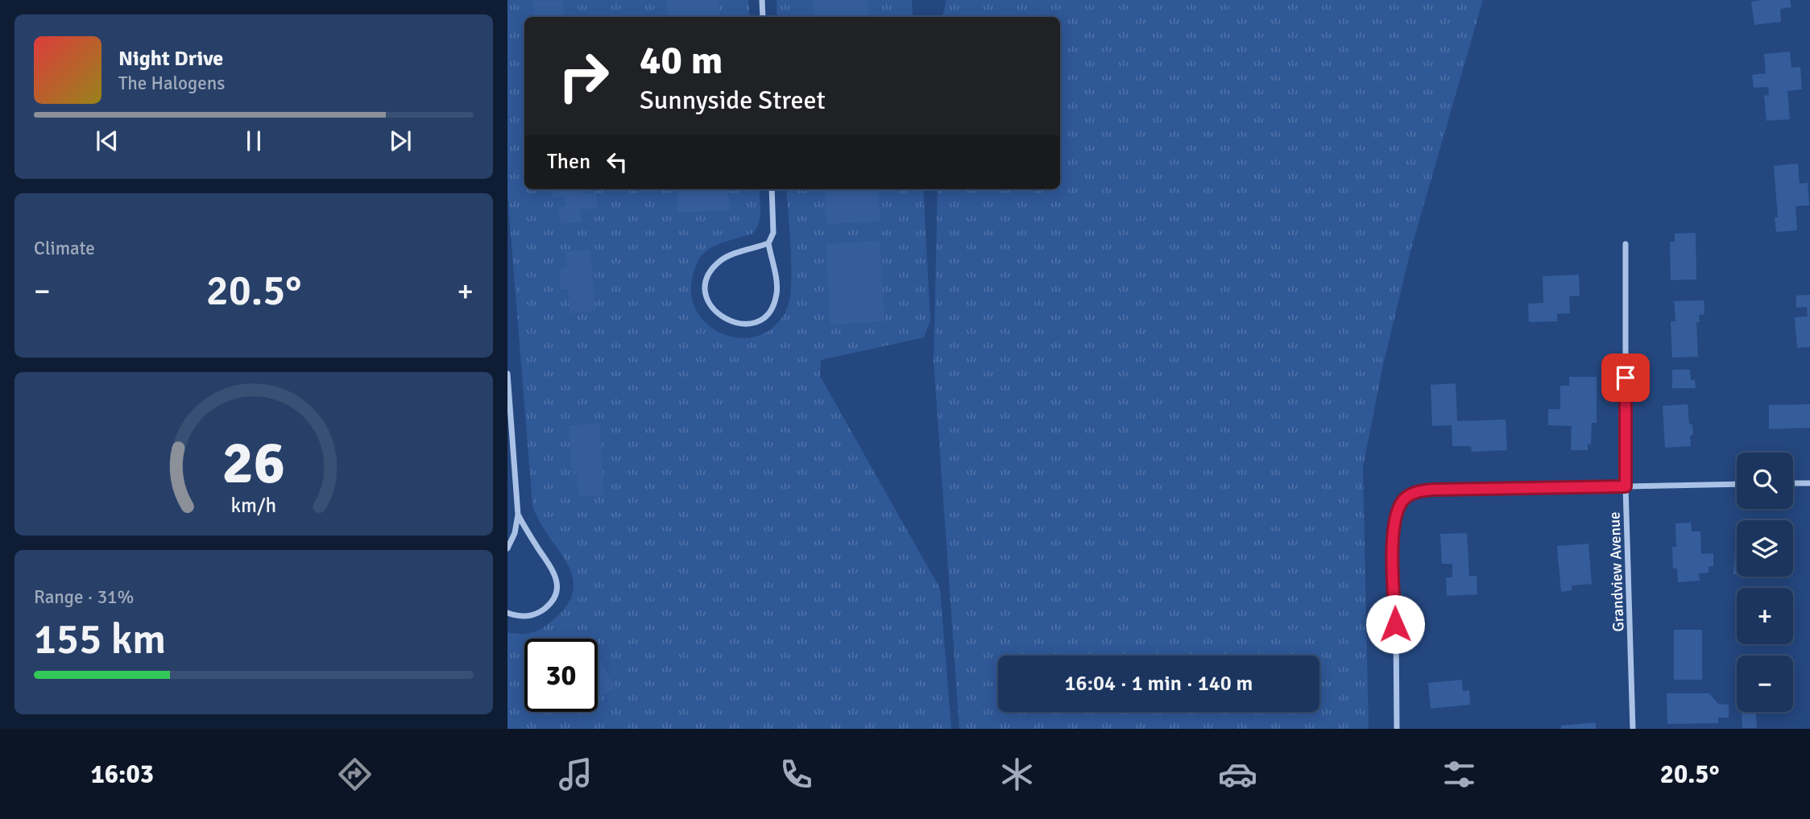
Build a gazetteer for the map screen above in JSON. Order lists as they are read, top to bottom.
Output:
{
  "streets": {
    "street": ["Grandview Avenue"]
  },
  "page": {
    "turn": ["40 m", "Sunnyside Street"],
    "song": ["Night Drive", "The Halogens"],
    "then": "Then",
    "tile": [
      "Climate",
      ["Range · 31%", "155 km"]
    ],
    "heat": ["−", "20.5°", "+"],
    "map_buttons": ["+", "−"],
    "limit": "30",
    "trip": "16:04 · 1 min · 140 m",
    "tabs": ["16:03", "20.5°"],
    "gauge": ["26", "km/h"]
  }
}
